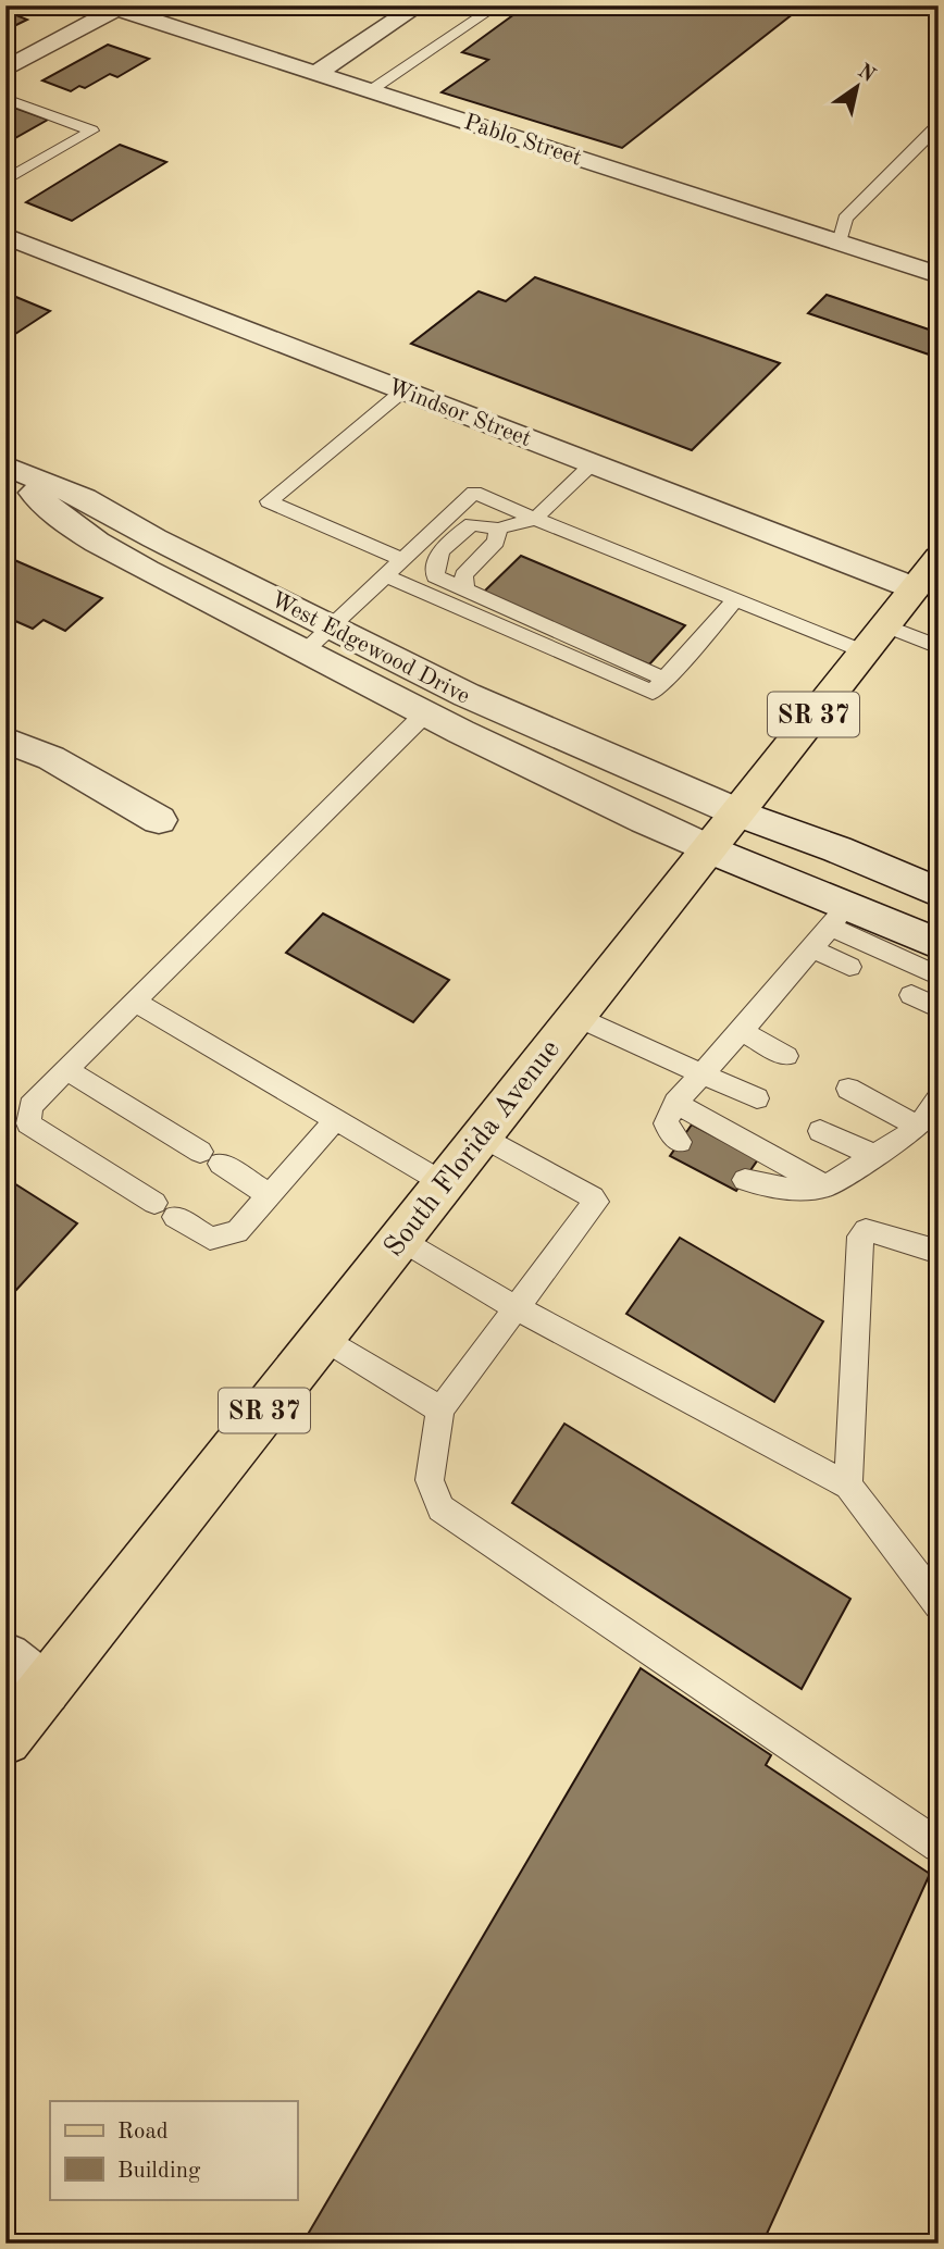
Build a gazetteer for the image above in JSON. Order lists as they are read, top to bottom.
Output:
{
  "streets": {
    "main road": ["SR 37", "South Florida Avenue"],
    "street": ["Pablo Street", "Windsor Street", "West Edgewood Drive"]
  },
  "crossings": [
    ["Windsor Street", "South Florida Avenue"],
    ["West Edgewood Drive", "South Florida Avenue"]
  ],
  "legend": ["Road", "Building"],
  "north": "top right"
}
